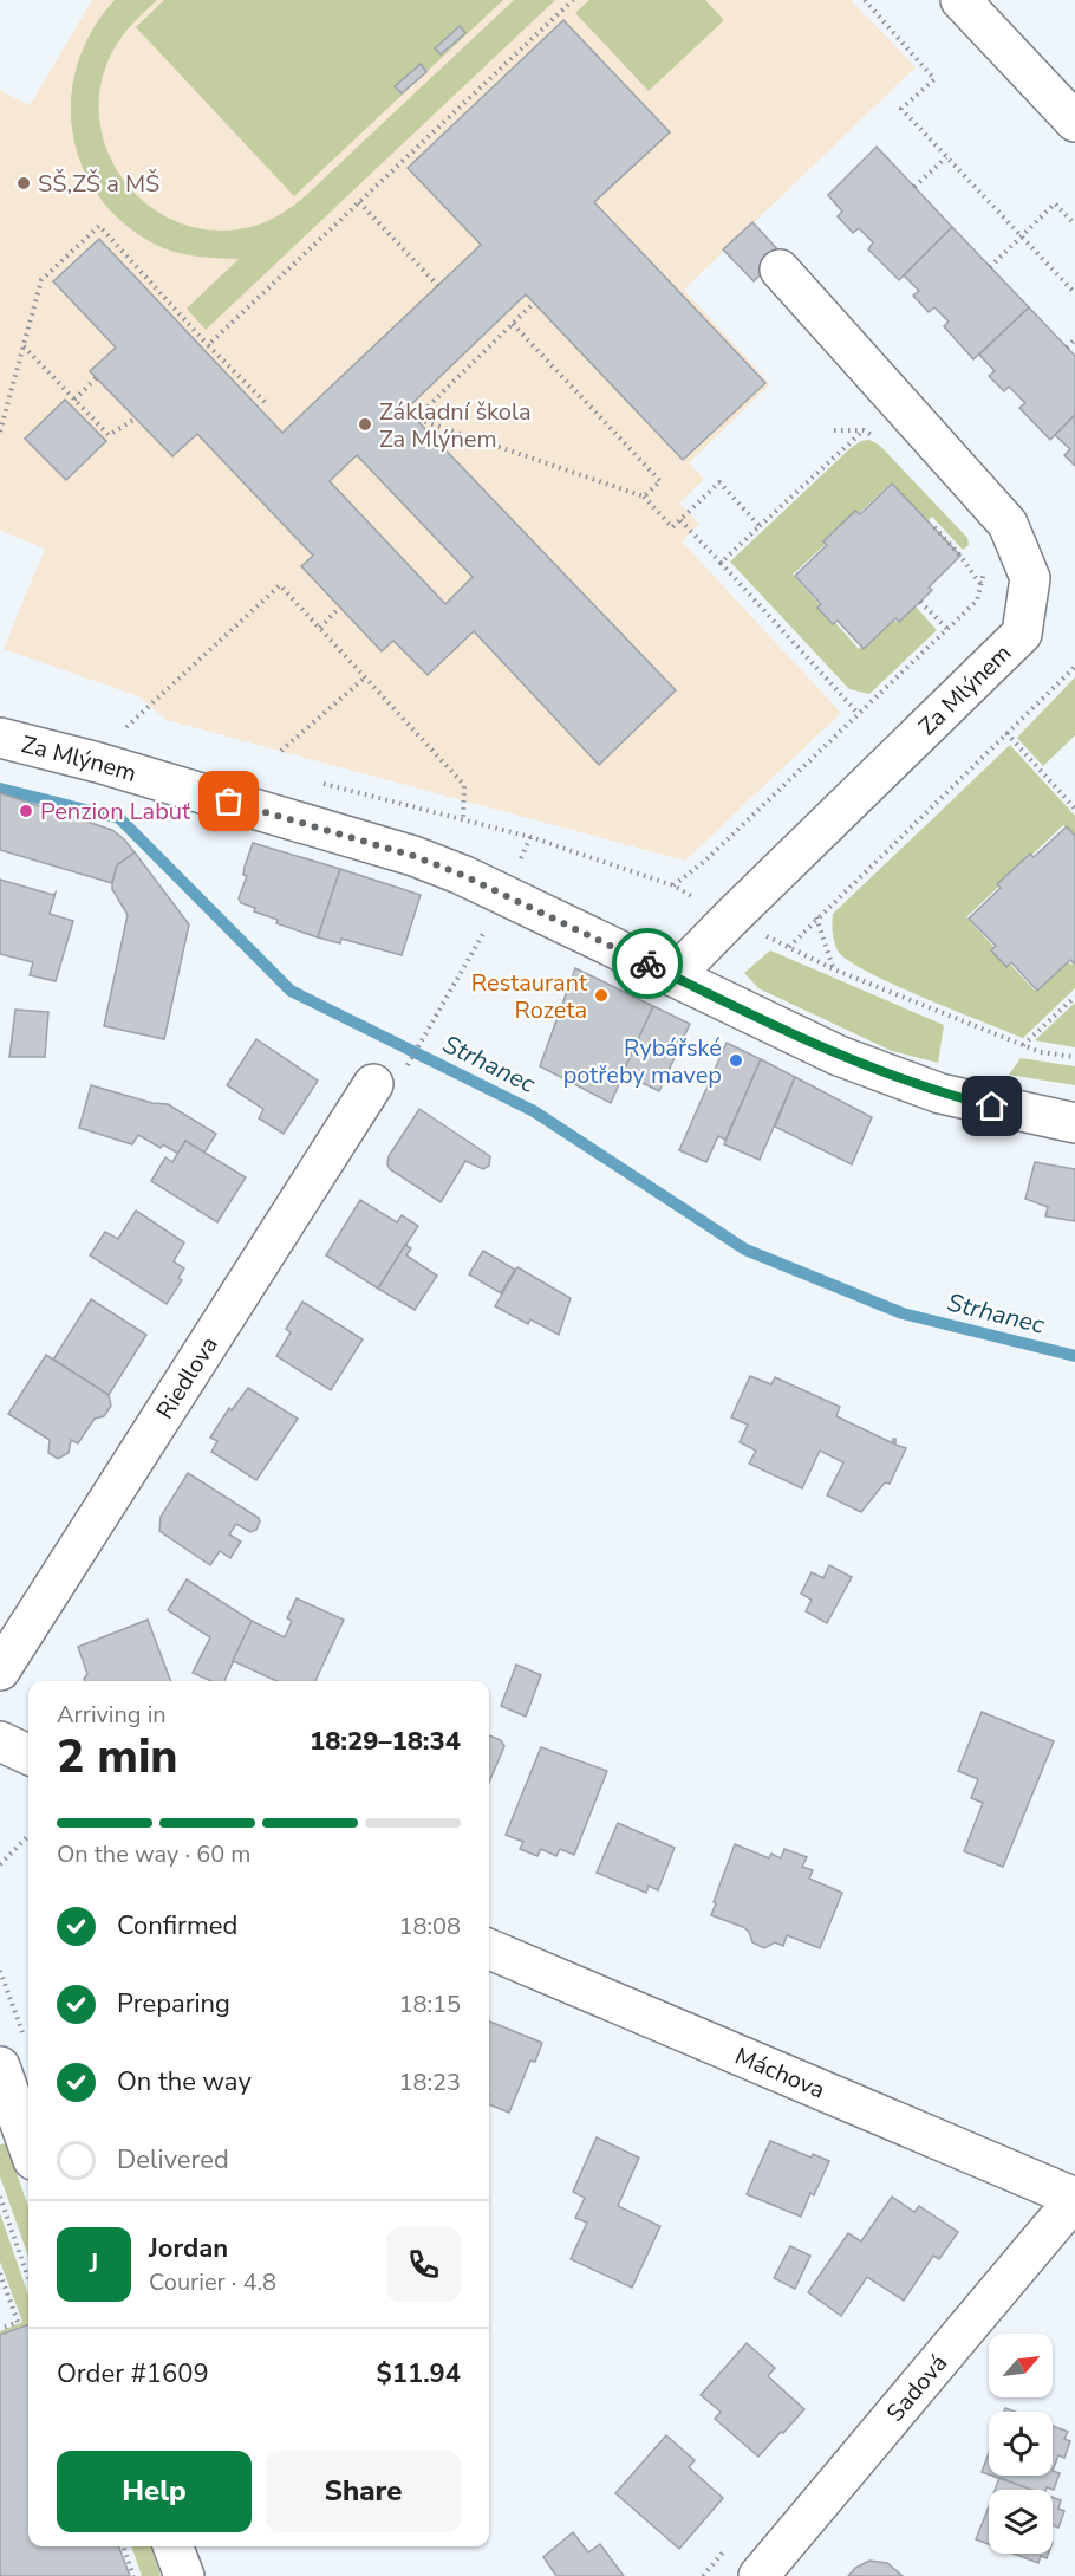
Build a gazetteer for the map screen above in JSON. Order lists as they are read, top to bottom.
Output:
{
  "streets": {
    "street": [
      "Za Mlýnem",
      "Riedlova",
      "Máchova",
      "Sadová"
    ]
  },
  "crossings": [
    ["Máchova", "Sadová"]
  ],
  "water": ["Strhanec"],
  "places": [
    "SŠ,ZŠ a MŠ",
    "Základní škola Za Mlýnem",
    "Penzion Labuť",
    "Restaurant Rozeta",
    "Rybářské potřeby mavep"
  ],
  "north": "top right",
  "page": {
    "heading": ["2 min", "Arriving in", "18:29–18:34"],
    "panel": [
      "Jordan",
      "Courier · 4.8",
      "Order #1609",
      "$11.94"
    ],
    "bar": "On the way · 60 m",
    "list": [
      ["Confirmed", "18:08"],
      ["Preparing", "18:15"],
      ["On the way", "18:23"],
      "Delivered"
    ],
    "round": "J",
    "buttons": ["Help", "Share"]
  }
}
